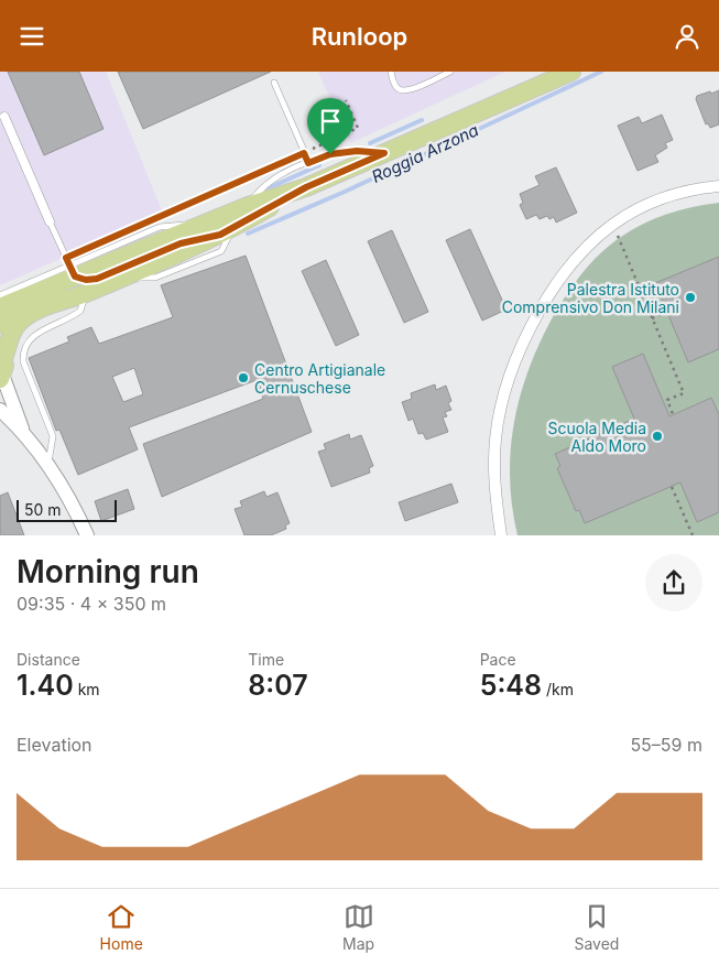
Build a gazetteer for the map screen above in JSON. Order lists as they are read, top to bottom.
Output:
{
  "water": ["Roggia Arzona"],
  "places": ["Palestra Istituto Comprensivo Don Milani", "Centro Artigianale Cernuschese", "Scuola Media Aldo Moro"],
  "scale_bar": "50 m",
  "page": {
    "header": "Runloop",
    "scale": "50 m",
    "heading": ["Morning run", "09:35 · 4 × 350 m"],
    "stats": [
      ["Distance", "1.40 km"],
      ["Time", "8:07"],
      ["Pace", "5:48 /km"]
    ],
    "chart": ["Elevation", "55–59 m"],
    "tabs": ["Home", "Map", "Saved"]
  }
}
